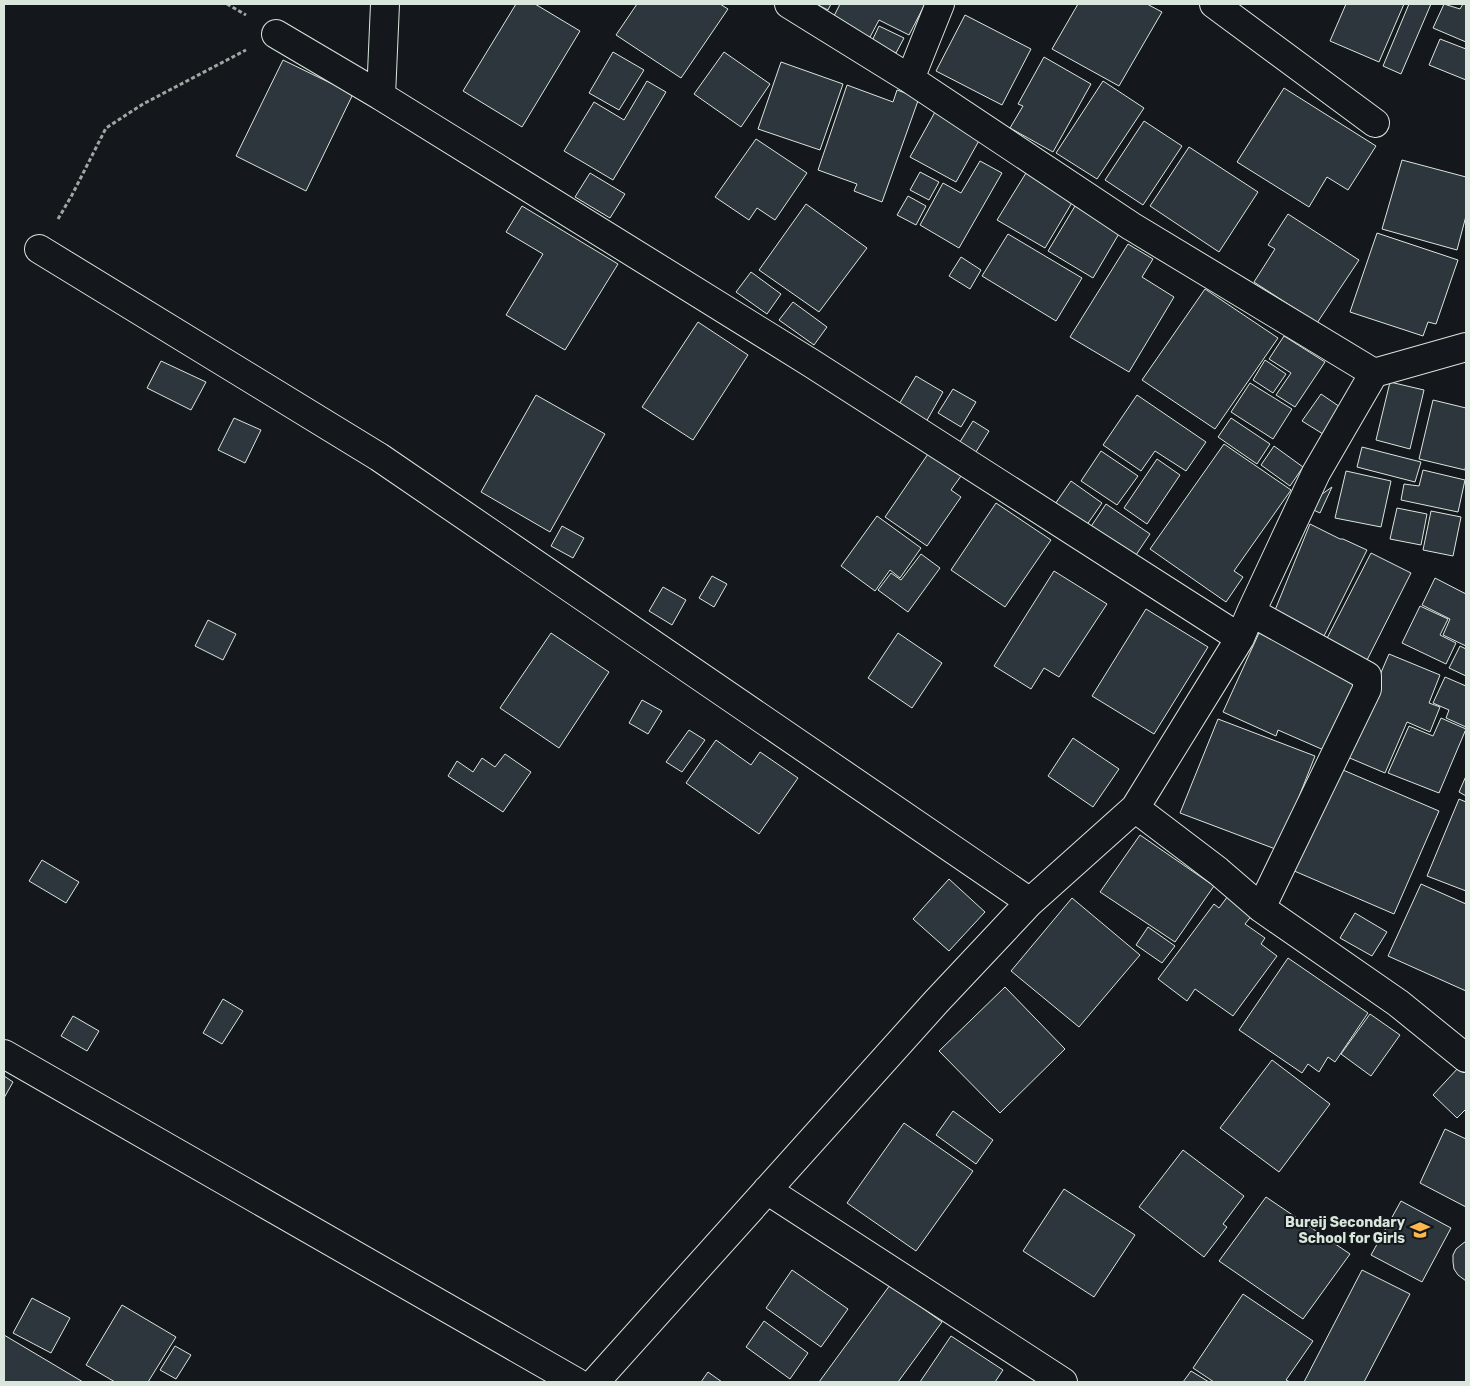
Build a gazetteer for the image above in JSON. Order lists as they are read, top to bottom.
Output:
{
  "places": {
    "school or university": ["Bureij Secondary School for Girls"]
  }
}
